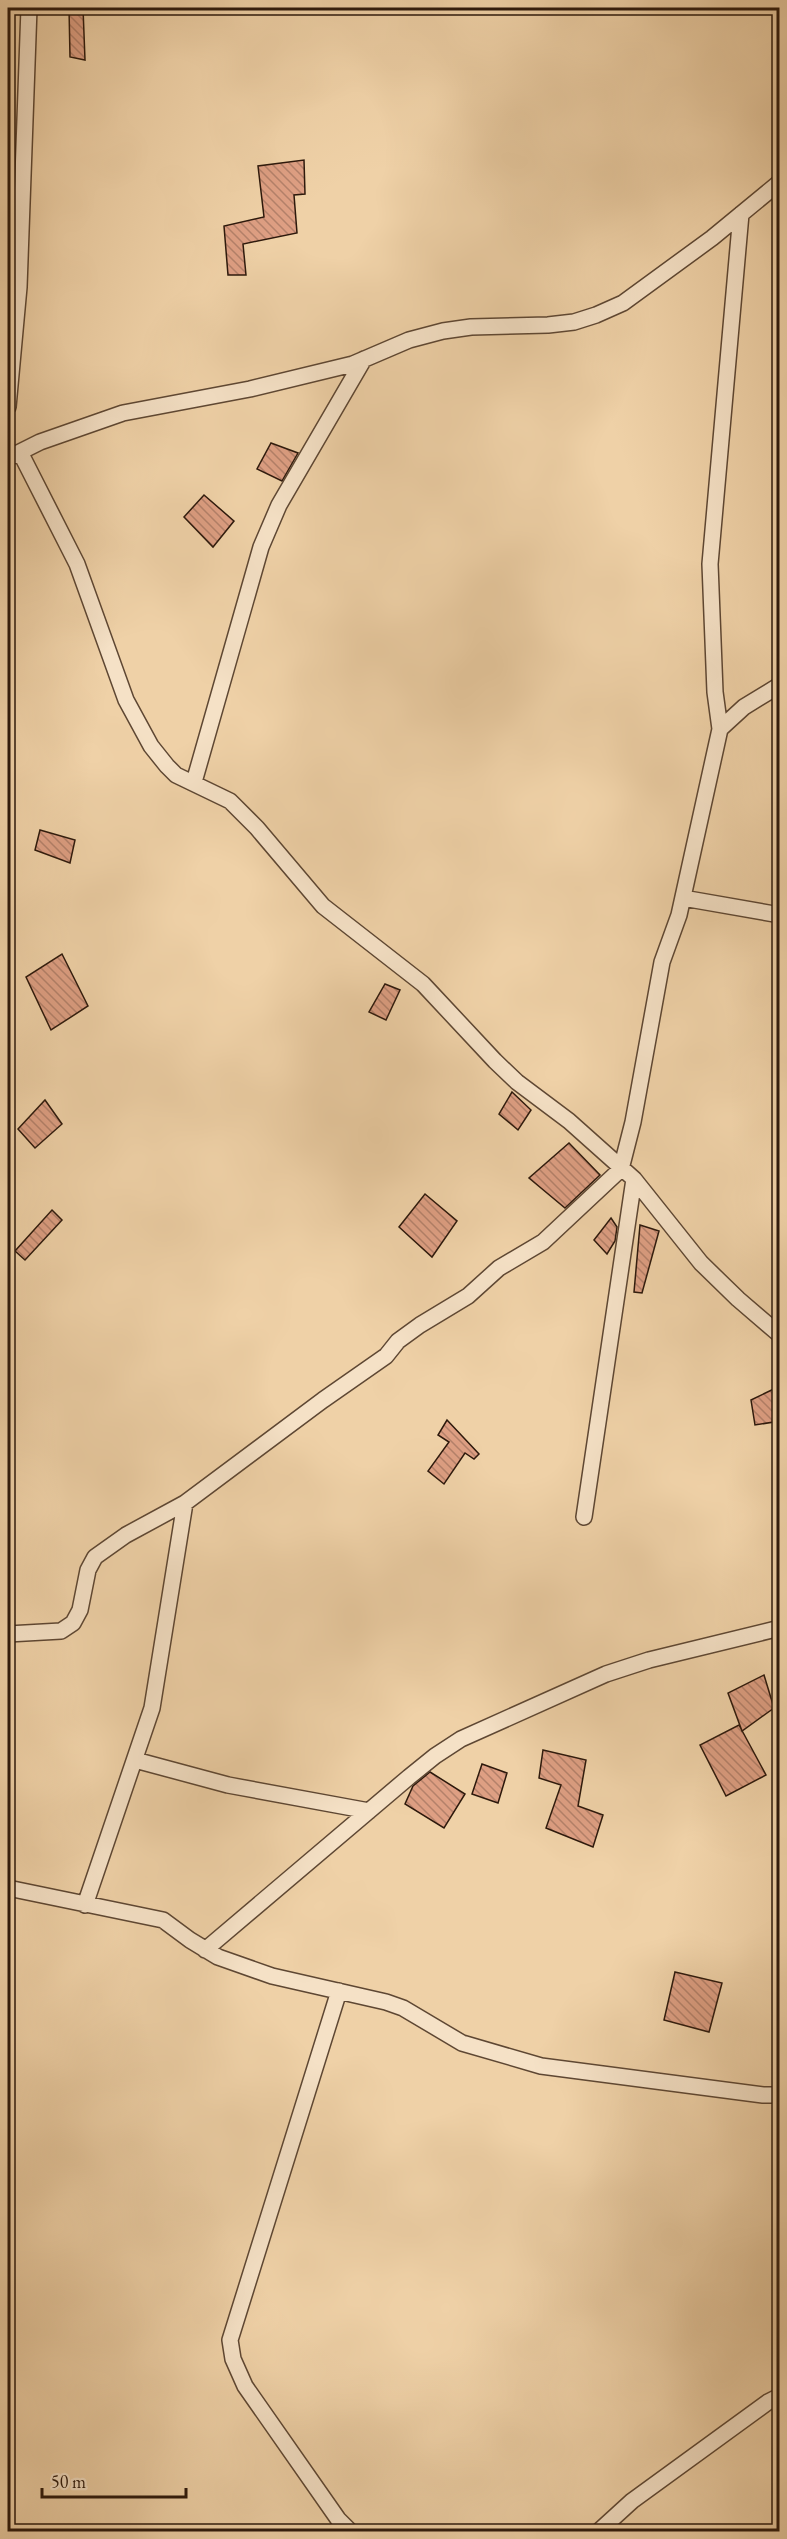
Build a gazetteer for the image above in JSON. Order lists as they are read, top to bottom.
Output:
{
  "scale_bar": "50 m"
}
